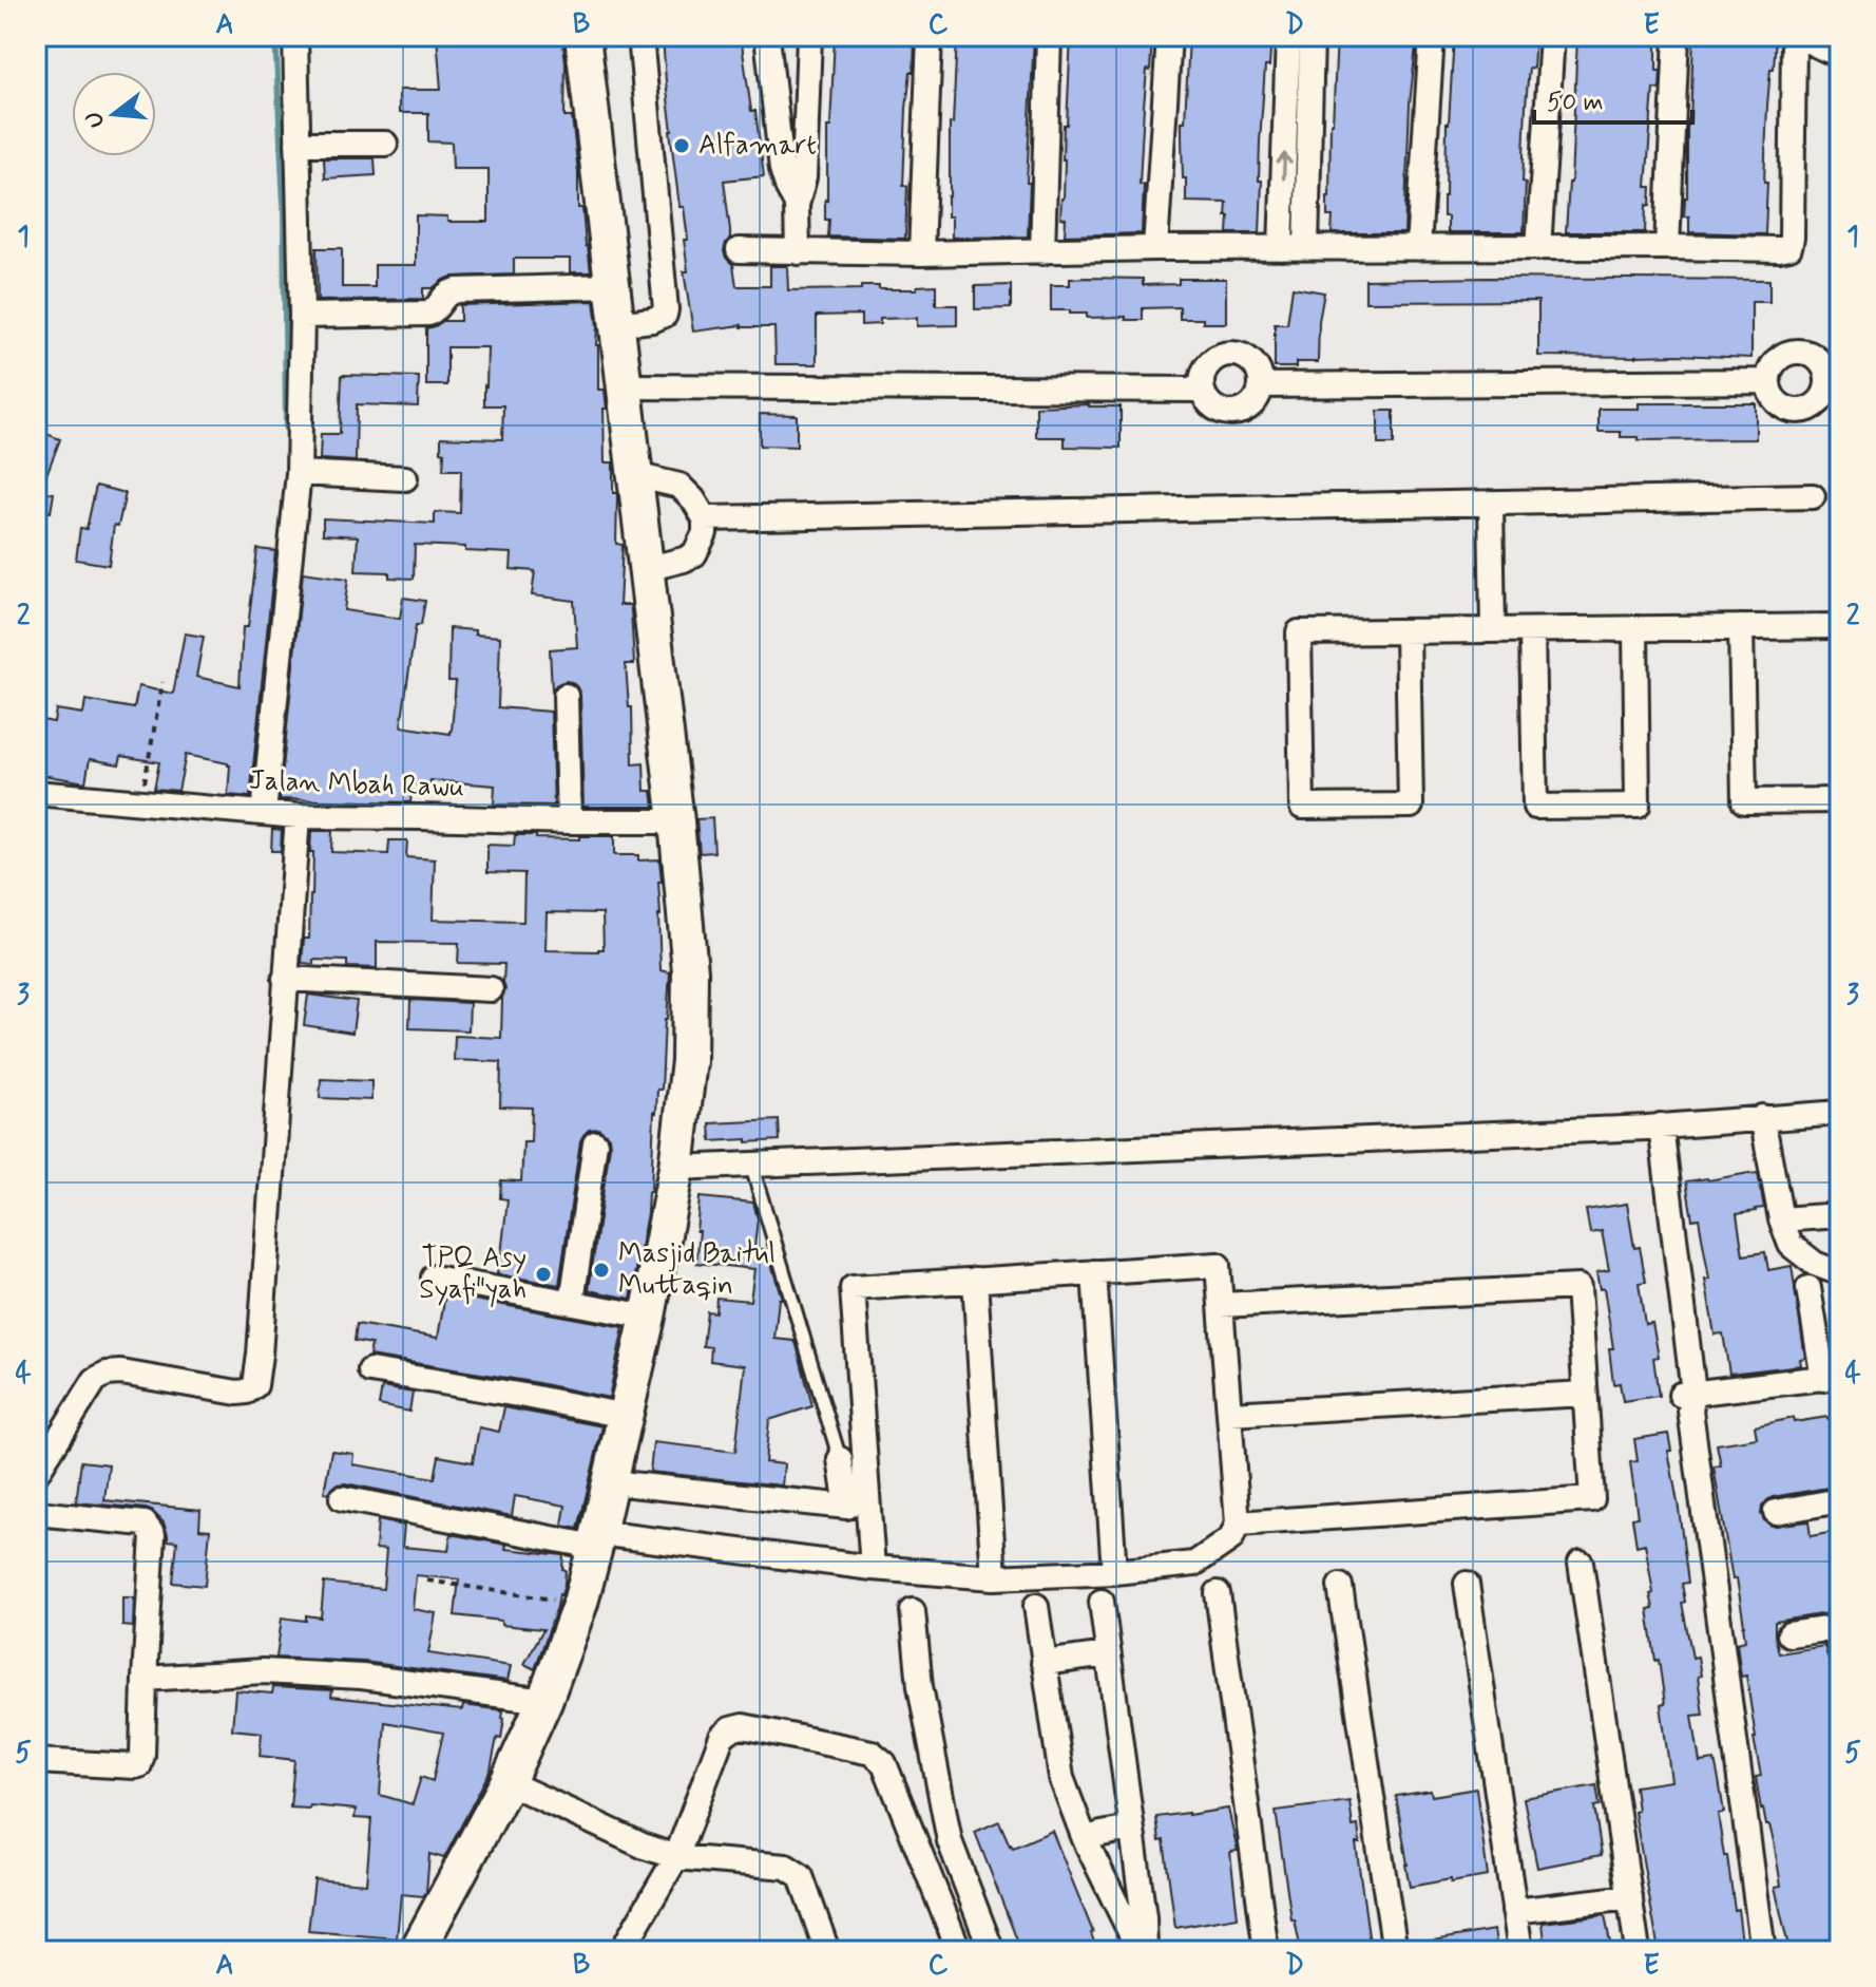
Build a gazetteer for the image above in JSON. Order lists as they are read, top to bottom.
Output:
{
  "streets": {
    "street": ["Jalan Mbah Rawu"]
  },
  "places": ["Alfamart", "Masjid Baitul Muttaqin", "TPQ Asy Syafi\"yah"],
  "scale_bar": "50 m",
  "north": "left",
  "grid": {
    "columns": [
      "A",
      "B",
      "C",
      "D",
      "E"
    ],
    "rows": [
      "1",
      "2",
      "3",
      "4",
      "5"
    ]
  }
}
